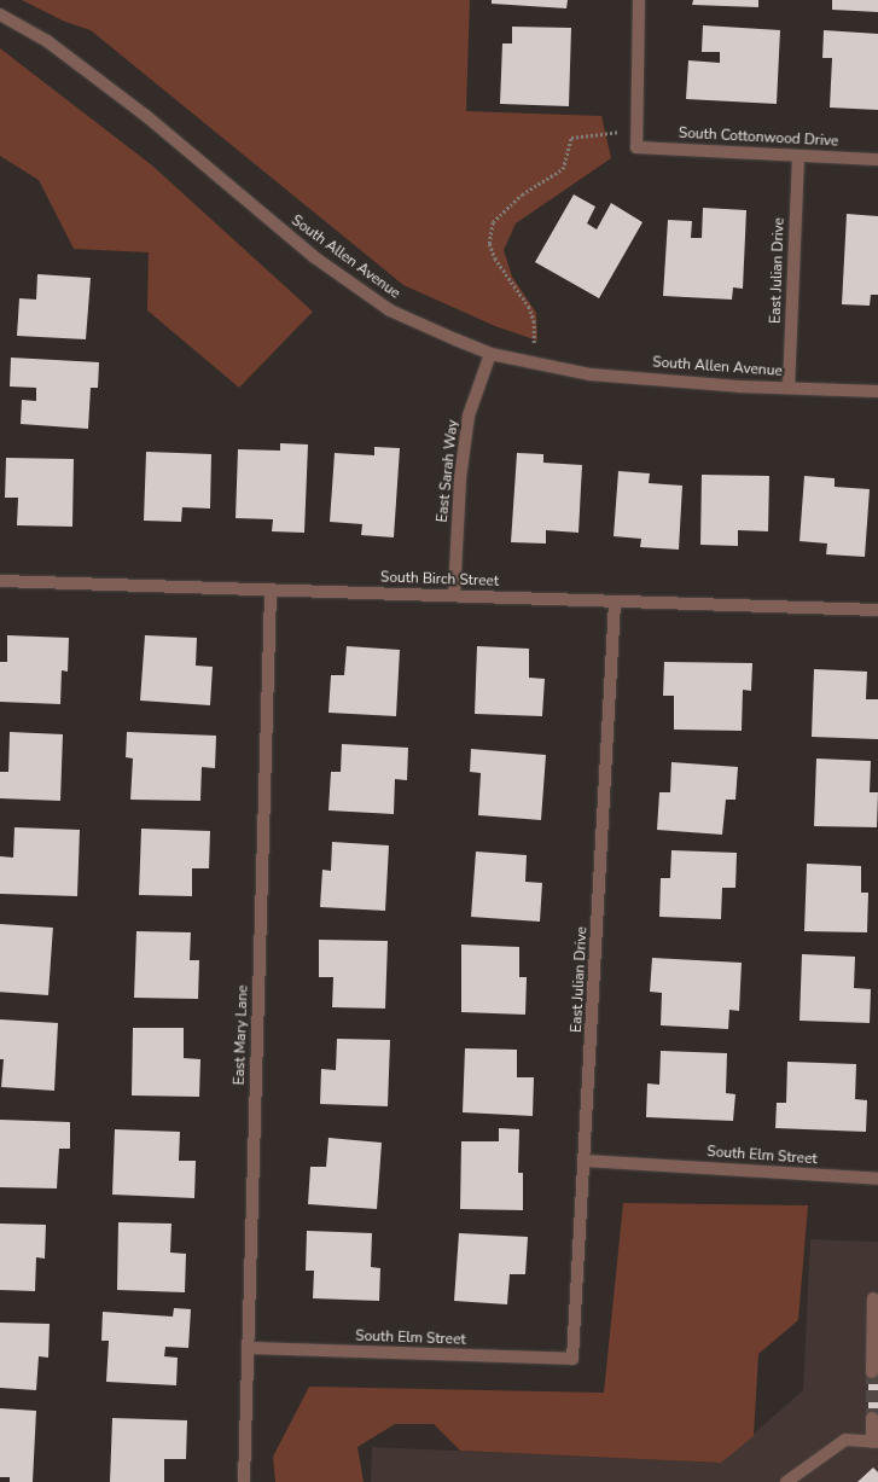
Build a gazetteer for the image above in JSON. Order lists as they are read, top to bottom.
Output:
{
  "streets": {
    "street": [
      "South Cottonwood Drive",
      "South Allen Avenue",
      "East Julian Drive",
      "East Sarah Way",
      "South Birch Street",
      "East Mary Lane",
      "South Elm Street"
    ]
  },
  "crossings": [
    ["South Cottonwood Drive", "East Julian Drive"],
    ["South Allen Avenue", "East Julian Drive"],
    ["South Allen Avenue", "East Sarah Way"],
    ["East Julian Drive", "South Birch Street"],
    ["East Julian Drive", "South Elm Street"],
    ["East Sarah Way", "South Birch Street"],
    ["South Birch Street", "East Mary Lane"],
    ["East Mary Lane", "South Elm Street"]
  ]
}
